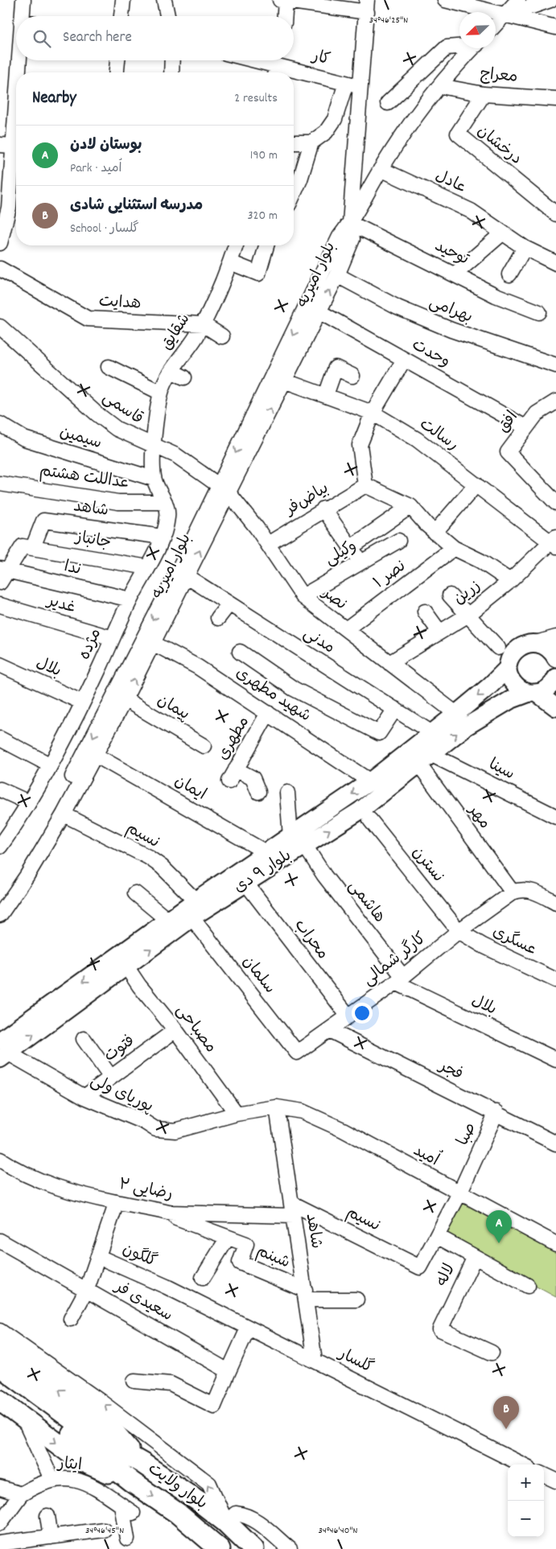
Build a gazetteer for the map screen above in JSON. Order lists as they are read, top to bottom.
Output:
{
  "streets": {
    "highway": ["بلوار ولایت"],
    "main road": ["بلوار ۹ دی"],
    "street": [
      "کار",
      "معراج",
      "درخشان",
      "عادل",
      "توحید",
      "بلوار امیریه",
      "هدایت",
      "بهرامی",
      "شقایق",
      "وحدت",
      "قاسمی",
      "افق",
      "رسالت",
      "سیمین",
      "عداللت هشتم",
      "بیاض‌فر",
      "شاهد",
      "جانباز",
      "وکیلی",
      "ندا",
      "نصر ۱",
      "زرین",
      "نصر",
      "غدیر",
      "مدنی",
      "مژده",
      "بلال",
      "شهید مطهری",
      "پیمان",
      "مطهری",
      "سینا",
      "ایمان",
      "مهر",
      "نسیم",
      "نسترن",
      "هاشمی",
      "محراب",
      "عسگری",
      "کارگر شمالی",
      "سلمان",
      "مصباحی",
      "فتوت",
      "فجر",
      "پوریای ولی",
      "صبا",
      "اُمید",
      "رضایی ۲",
      "گلگون",
      "شبنم",
      "لاله",
      "سعیدی فر",
      "گلسار",
      "ایثار"
    ]
  },
  "crossings": [
    ["کار", "بلوار امیریه"],
    ["معراج", "درخشان"],
    ["توحید", "بلوار امیریه"],
    ["بلوار امیریه", "بهرامی"],
    ["بلوار امیریه", "وحدت"],
    ["بلوار امیریه", "قاسمی"],
    ["بلوار امیریه", "رسالت"],
    ["بلوار امیریه", "نصر"],
    ["بلوار امیریه", "مدنی"],
    ["بلوار امیریه", "شهید مطهری"],
    ["بلوار امیریه", "پیمان"],
    ["بلوار امیریه", "ایمان"],
    ["بلوار امیریه", "نسیم"],
    ["هدایت", "شقایق"],
    ["شقایق", "قاسمی"],
    ["شقایق", "مژده"],
    ["وحدت", "افق"],
    ["قاسمی", "نصر"],
    ["قاسمی", "مژده"],
    ["رسالت", "زرین"],
    ["سیمین", "مژده"],
    ["عداللت هشتم", "مژده"],
    ["بیاض‌فر", "نصر"],
    ["شاهد", "جانباز"],
    ["شاهد", "مژده"],
    ["شاهد", "نسیم"],
    ["شاهد", "پوریای ولی"],
    ["شاهد", "اُمید"],
    ["شاهد", "رضایی ۲"],
    ["شاهد", "شبنم"],
    ["شاهد", "گلسار"],
    ["جانباز", "مژده"],
    ["وکیلی", "نصر"],
    ["ندا", "مژده"],
    ["نصر ۱", "نصر"],
    ["زرین", "نصر"],
    ["نصر", "بلوار ۹ دی"],
    ["غدیر", "مژده"],
    ["مدنی", "بلوار ۹ دی"],
    ["مژده", "بلال"],
    ["بلال", "هاشمی"],
    ["بلال", "کارگر شمالی"],
    ["شهید مطهری", "مطهری"],
    ["شهید مطهری", "بلوار ۹ دی"],
    ["سینا", "مهر"],
    ["سینا", "بلوار ۹ دی"],
    ["ایمان", "بلوار ۹ دی"],
    ["مهر", "بلوار ۹ دی"],
    ["مهر", "کارگر شمالی"],
    ["نسیم", "بلوار ۹ دی"],
    ["نسیم", "رضایی ۲"],
    ["نسیم", "لاله"],
    ["نسترن", "عسگری"],
    ["نسترن", "کارگر شمالی"],
    ["بلوار ۹ دی", "هاشمی"],
    ["بلوار ۹ دی", "محراب"],
    ["بلوار ۹ دی", "سلمان"],
    ["بلوار ۹ دی", "مصباحی"],
    ["بلوار ۹ دی", "پوریای ولی"],
    ["هاشمی", "کارگر شمالی"],
    ["محراب", "کارگر شمالی"],
    ["عسگری", "کارگر شمالی"],
    ["کارگر شمالی", "سلمان"],
    ["کارگر شمالی", "فجر"],
    ["مصباحی", "فتوت"],
    ["مصباحی", "پوریای ولی"],
    ["فتوت", "پوریای ولی"],
    ["فجر", "صبا"],
    ["پوریای ولی", "اُمید"],
    ["صبا", "اُمید"],
    ["صبا", "لاله"],
    ["رضایی ۲", "شبنم"],
    ["گلگون", "گلسار"]
  ],
  "north": "bottom left",
  "page": {
    "search": "Search here",
    "heading": ["Nearby", "2 results"],
    "list": [
      {
        "mark": "A",
        "name": "بوستان لادن",
        "note": "Park · اُمید",
        "value": "190 m"
      },
      {
        "mark": "B",
        "name": "مدرسه استثنایی شادی",
        "note": "School · گلسار",
        "value": "320 m"
      }
    ],
    "pins": ["A", "B"],
    "map_buttons": ["+", "−"]
  },
  "coordinates": ["34°46'25\"N", "34°46'45\"N", "34°46'40\"N"]
}
